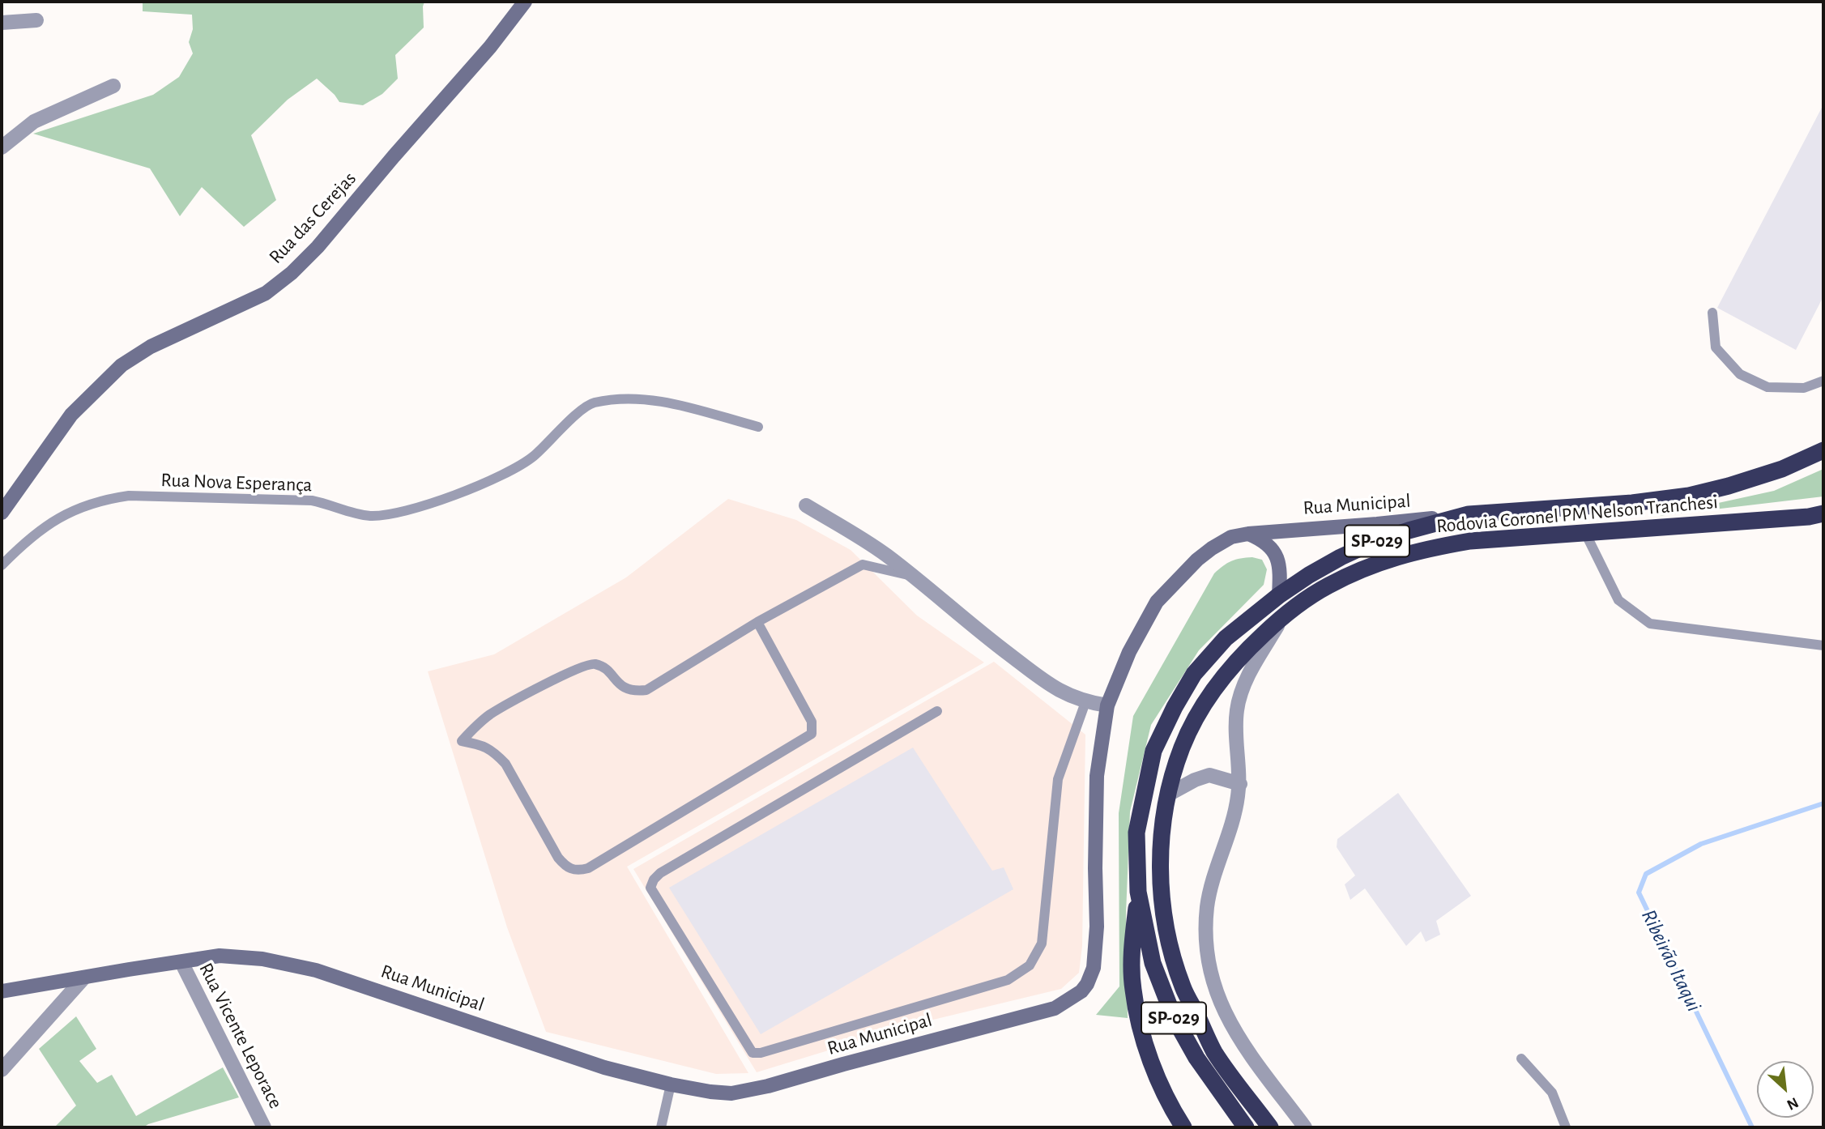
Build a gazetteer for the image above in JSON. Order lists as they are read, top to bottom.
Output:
{
  "streets": {
    "highway": ["Rodovia Coronel PM Nelson Tranchesi", "SP-029"],
    "main road": ["Rua das Cerejas", "Rua Municipal"],
    "street": ["Rua Vicente Leporace"],
    "lane": ["Rua Nova Esperança"]
  },
  "crossings": [
    ["Rua Municipal", "Rodovia Coronel PM Nelson Tranchesi"],
    ["Rua Municipal", "Rua Vicente Leporace"]
  ],
  "water": ["Ribeirão Itaqui"],
  "north": "bottom right"
}
